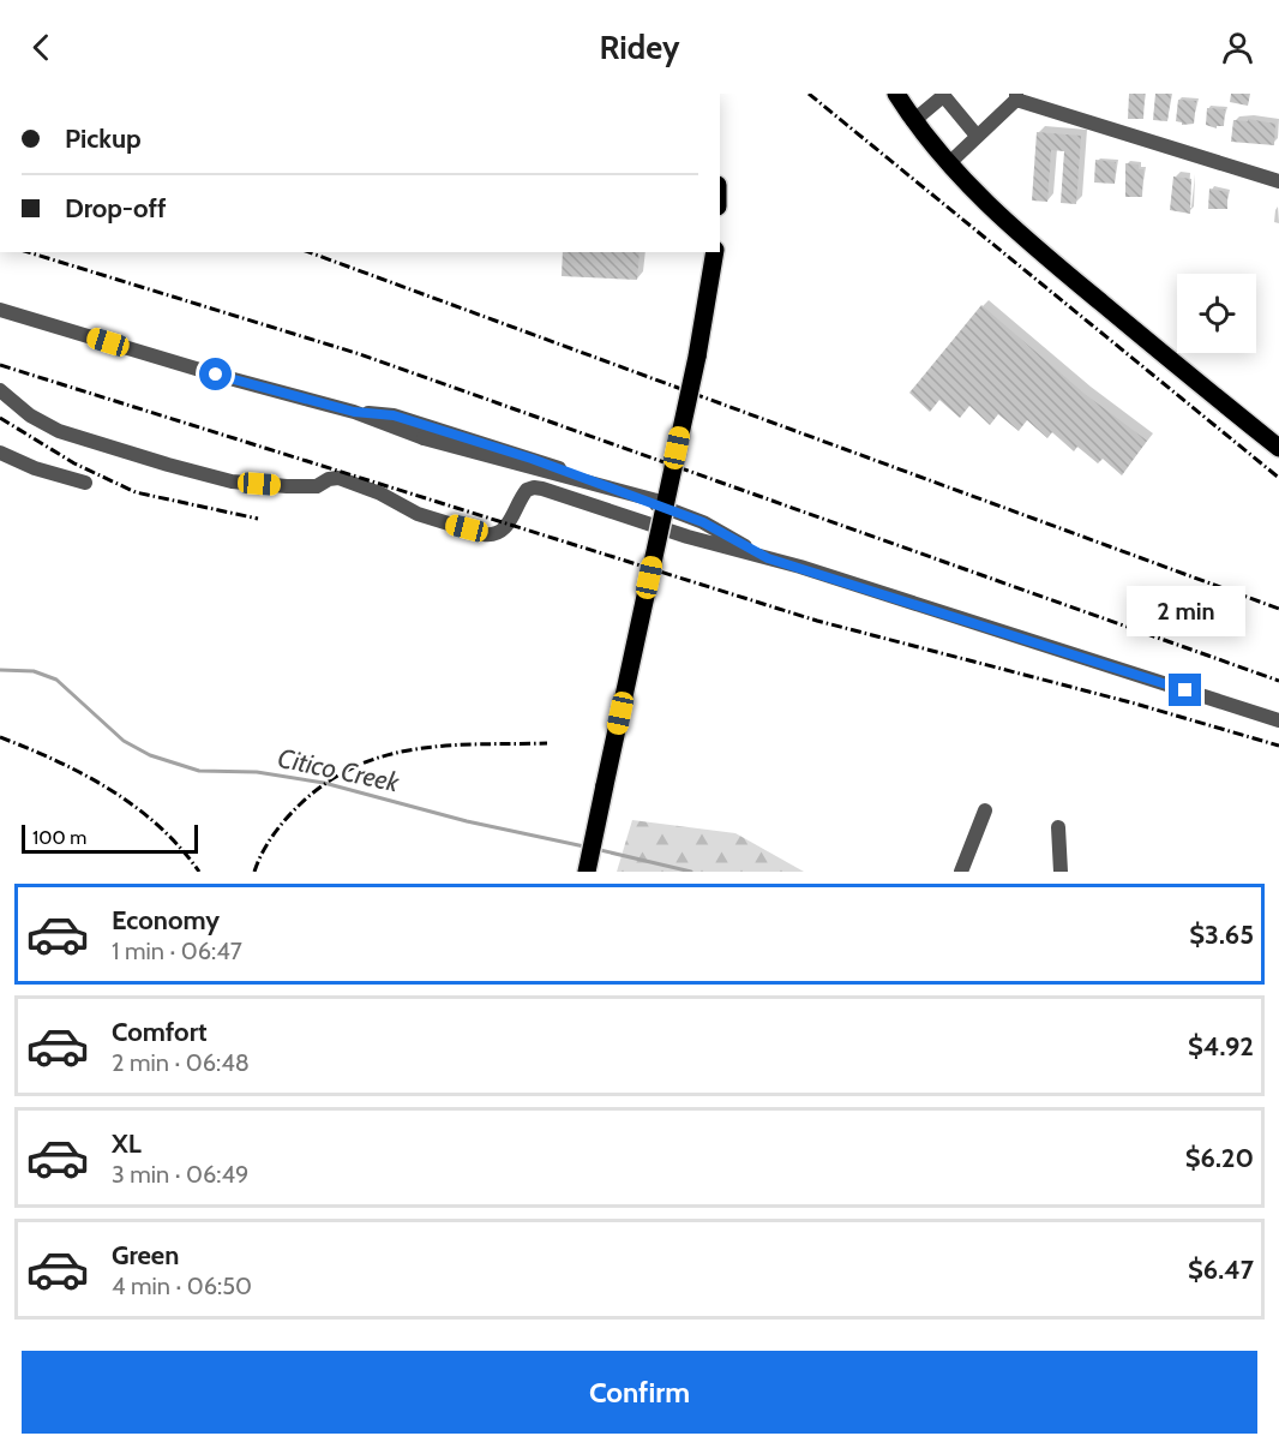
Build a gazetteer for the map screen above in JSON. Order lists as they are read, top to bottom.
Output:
{
  "water": ["Citico Creek"],
  "scale_bar": "100 m",
  "page": {
    "header": "Ridey",
    "banner": ["Pickup", "Drop-off"],
    "bubble": "2 min",
    "scale": "100 m",
    "list": [
      {
        "name": "Economy",
        "note": "1 min · 06:47",
        "value": "$3.65"
      },
      {
        "name": "Comfort",
        "note": "2 min · 06:48",
        "value": "$4.92"
      },
      {
        "name": "XL",
        "note": "3 min · 06:49",
        "value": "$6.20"
      },
      {
        "name": "Green",
        "note": "4 min · 06:50",
        "value": "$6.47"
      }
    ],
    "buttons": "Confirm"
  }
}
